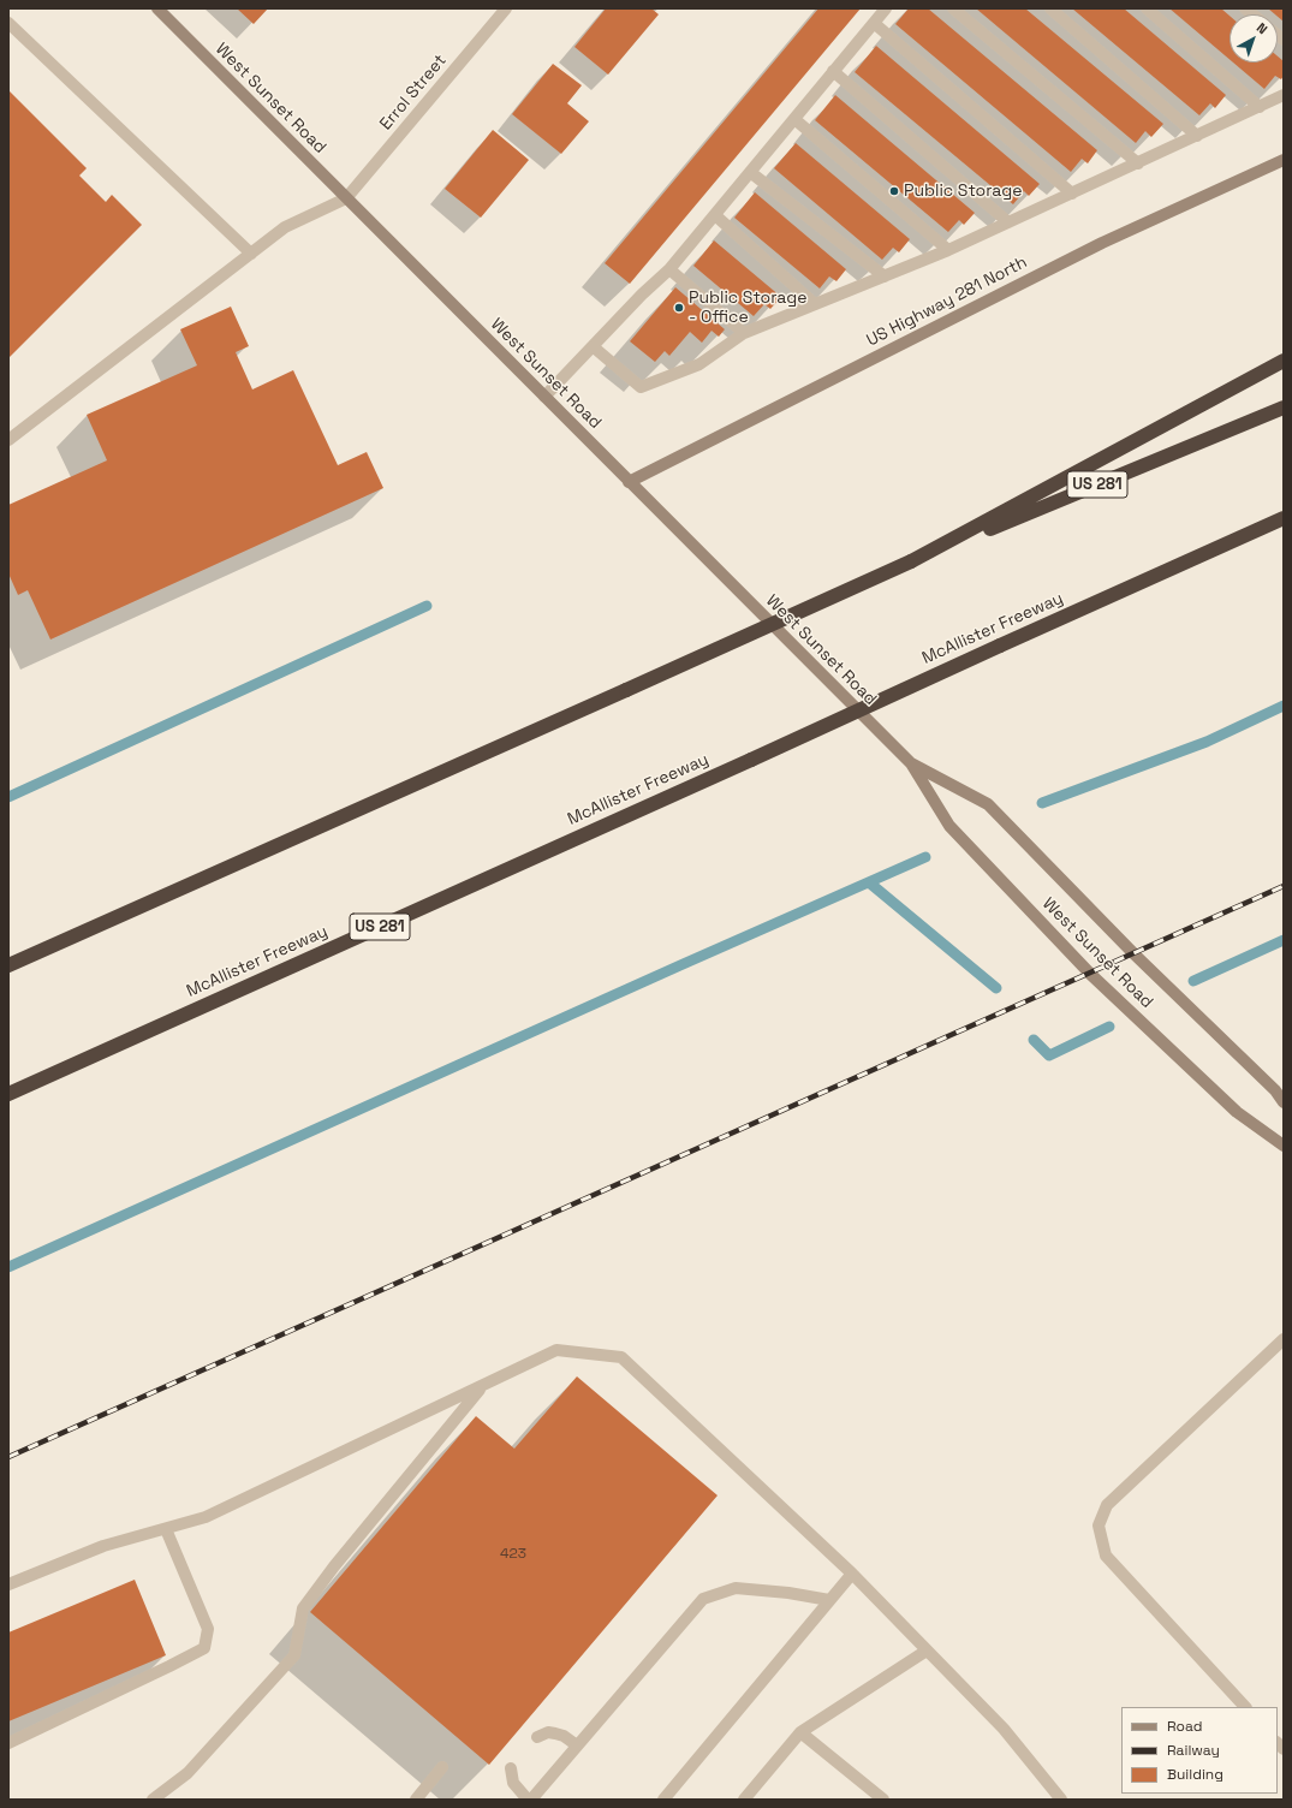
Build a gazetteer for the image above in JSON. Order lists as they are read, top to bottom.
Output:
{
  "streets": {
    "highway": ["US 281", "McAllister Freeway"],
    "main road": ["West Sunset Road", "US Highway 281 North"],
    "street": ["Errol Street"]
  },
  "crossings": [
    ["Errol Street", "West Sunset Road"],
    ["West Sunset Road", "US Highway 281 North"]
  ],
  "places": ["Public Storage", "Public Storage - Office"],
  "house_numbers": ["423"],
  "legend": ["Road", "Railway", "Building"],
  "north": "top right"
}
